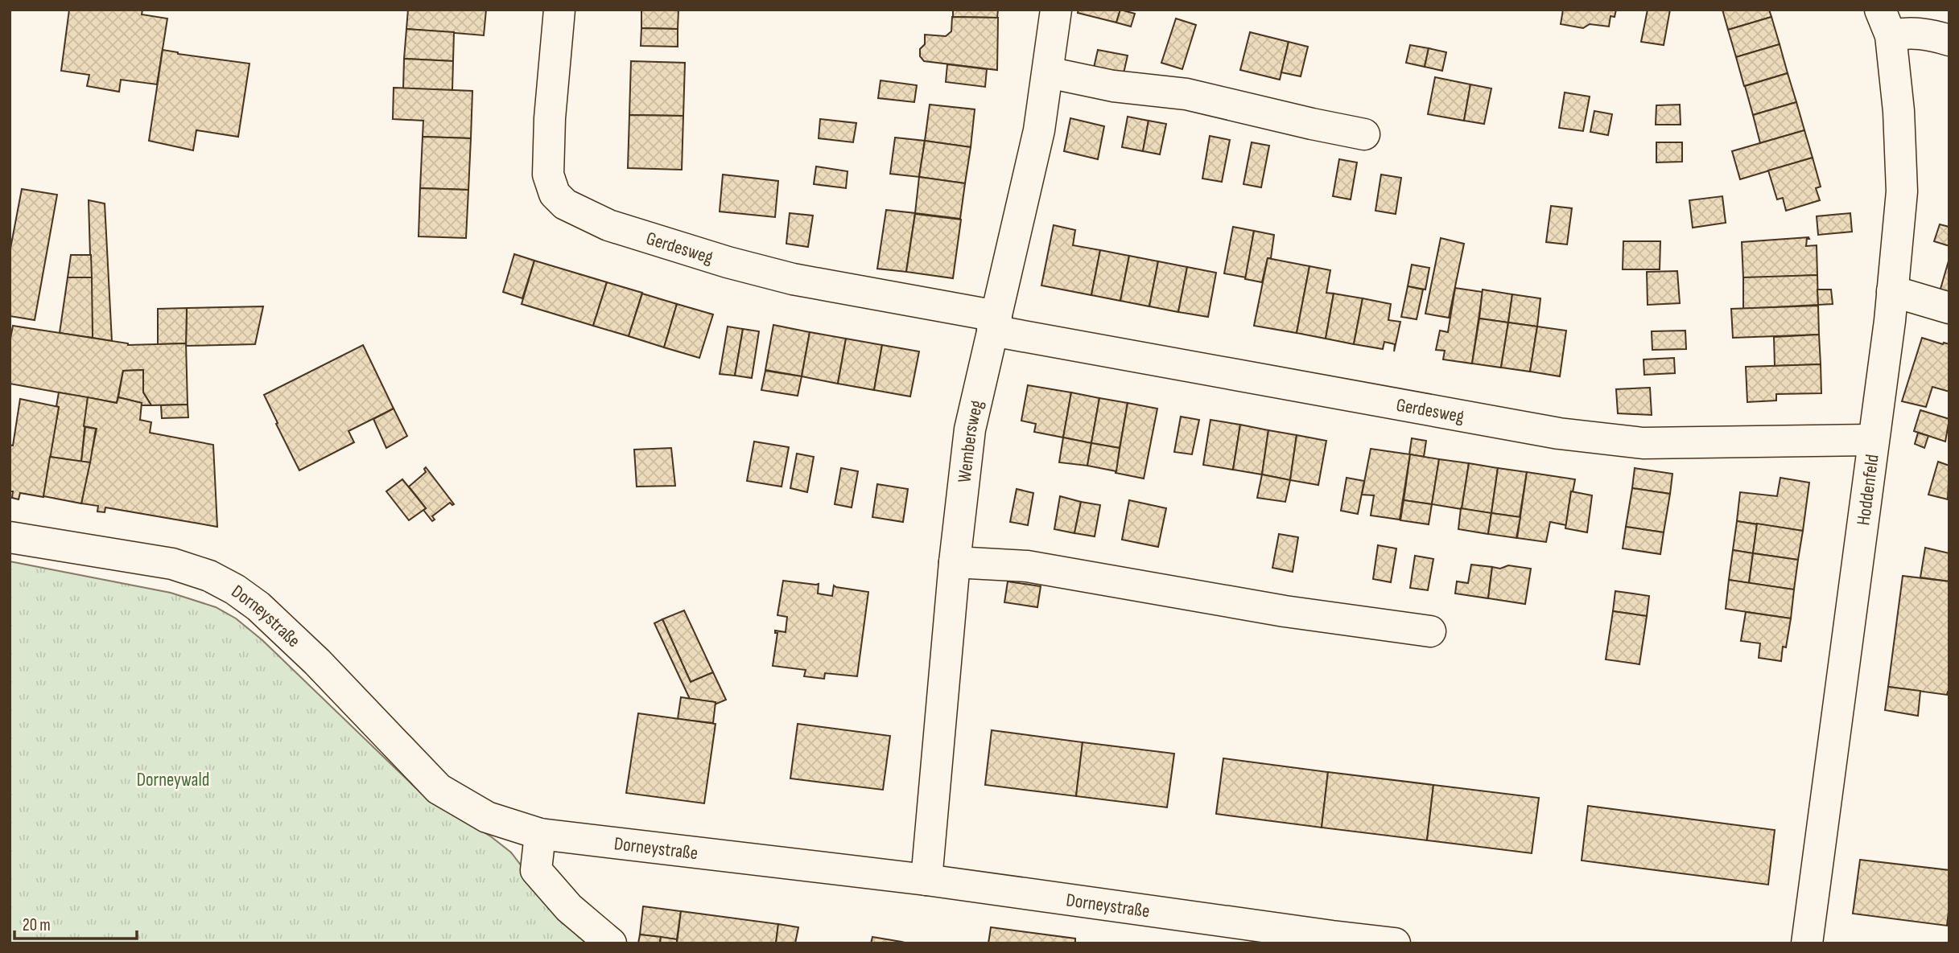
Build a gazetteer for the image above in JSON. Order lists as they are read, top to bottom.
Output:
{
  "streets": {
    "street": [
      "Gerdesweg",
      "Wembersweg",
      "Hoddenfeld",
      "Dorneystraße"
    ]
  },
  "crossings": [
    ["Gerdesweg", "Wembersweg"],
    ["Gerdesweg", "Hoddenfeld"],
    ["Wembersweg", "Dorneystraße"]
  ],
  "parks": ["Dorneywald"],
  "scale_bar": "20 m"
}
